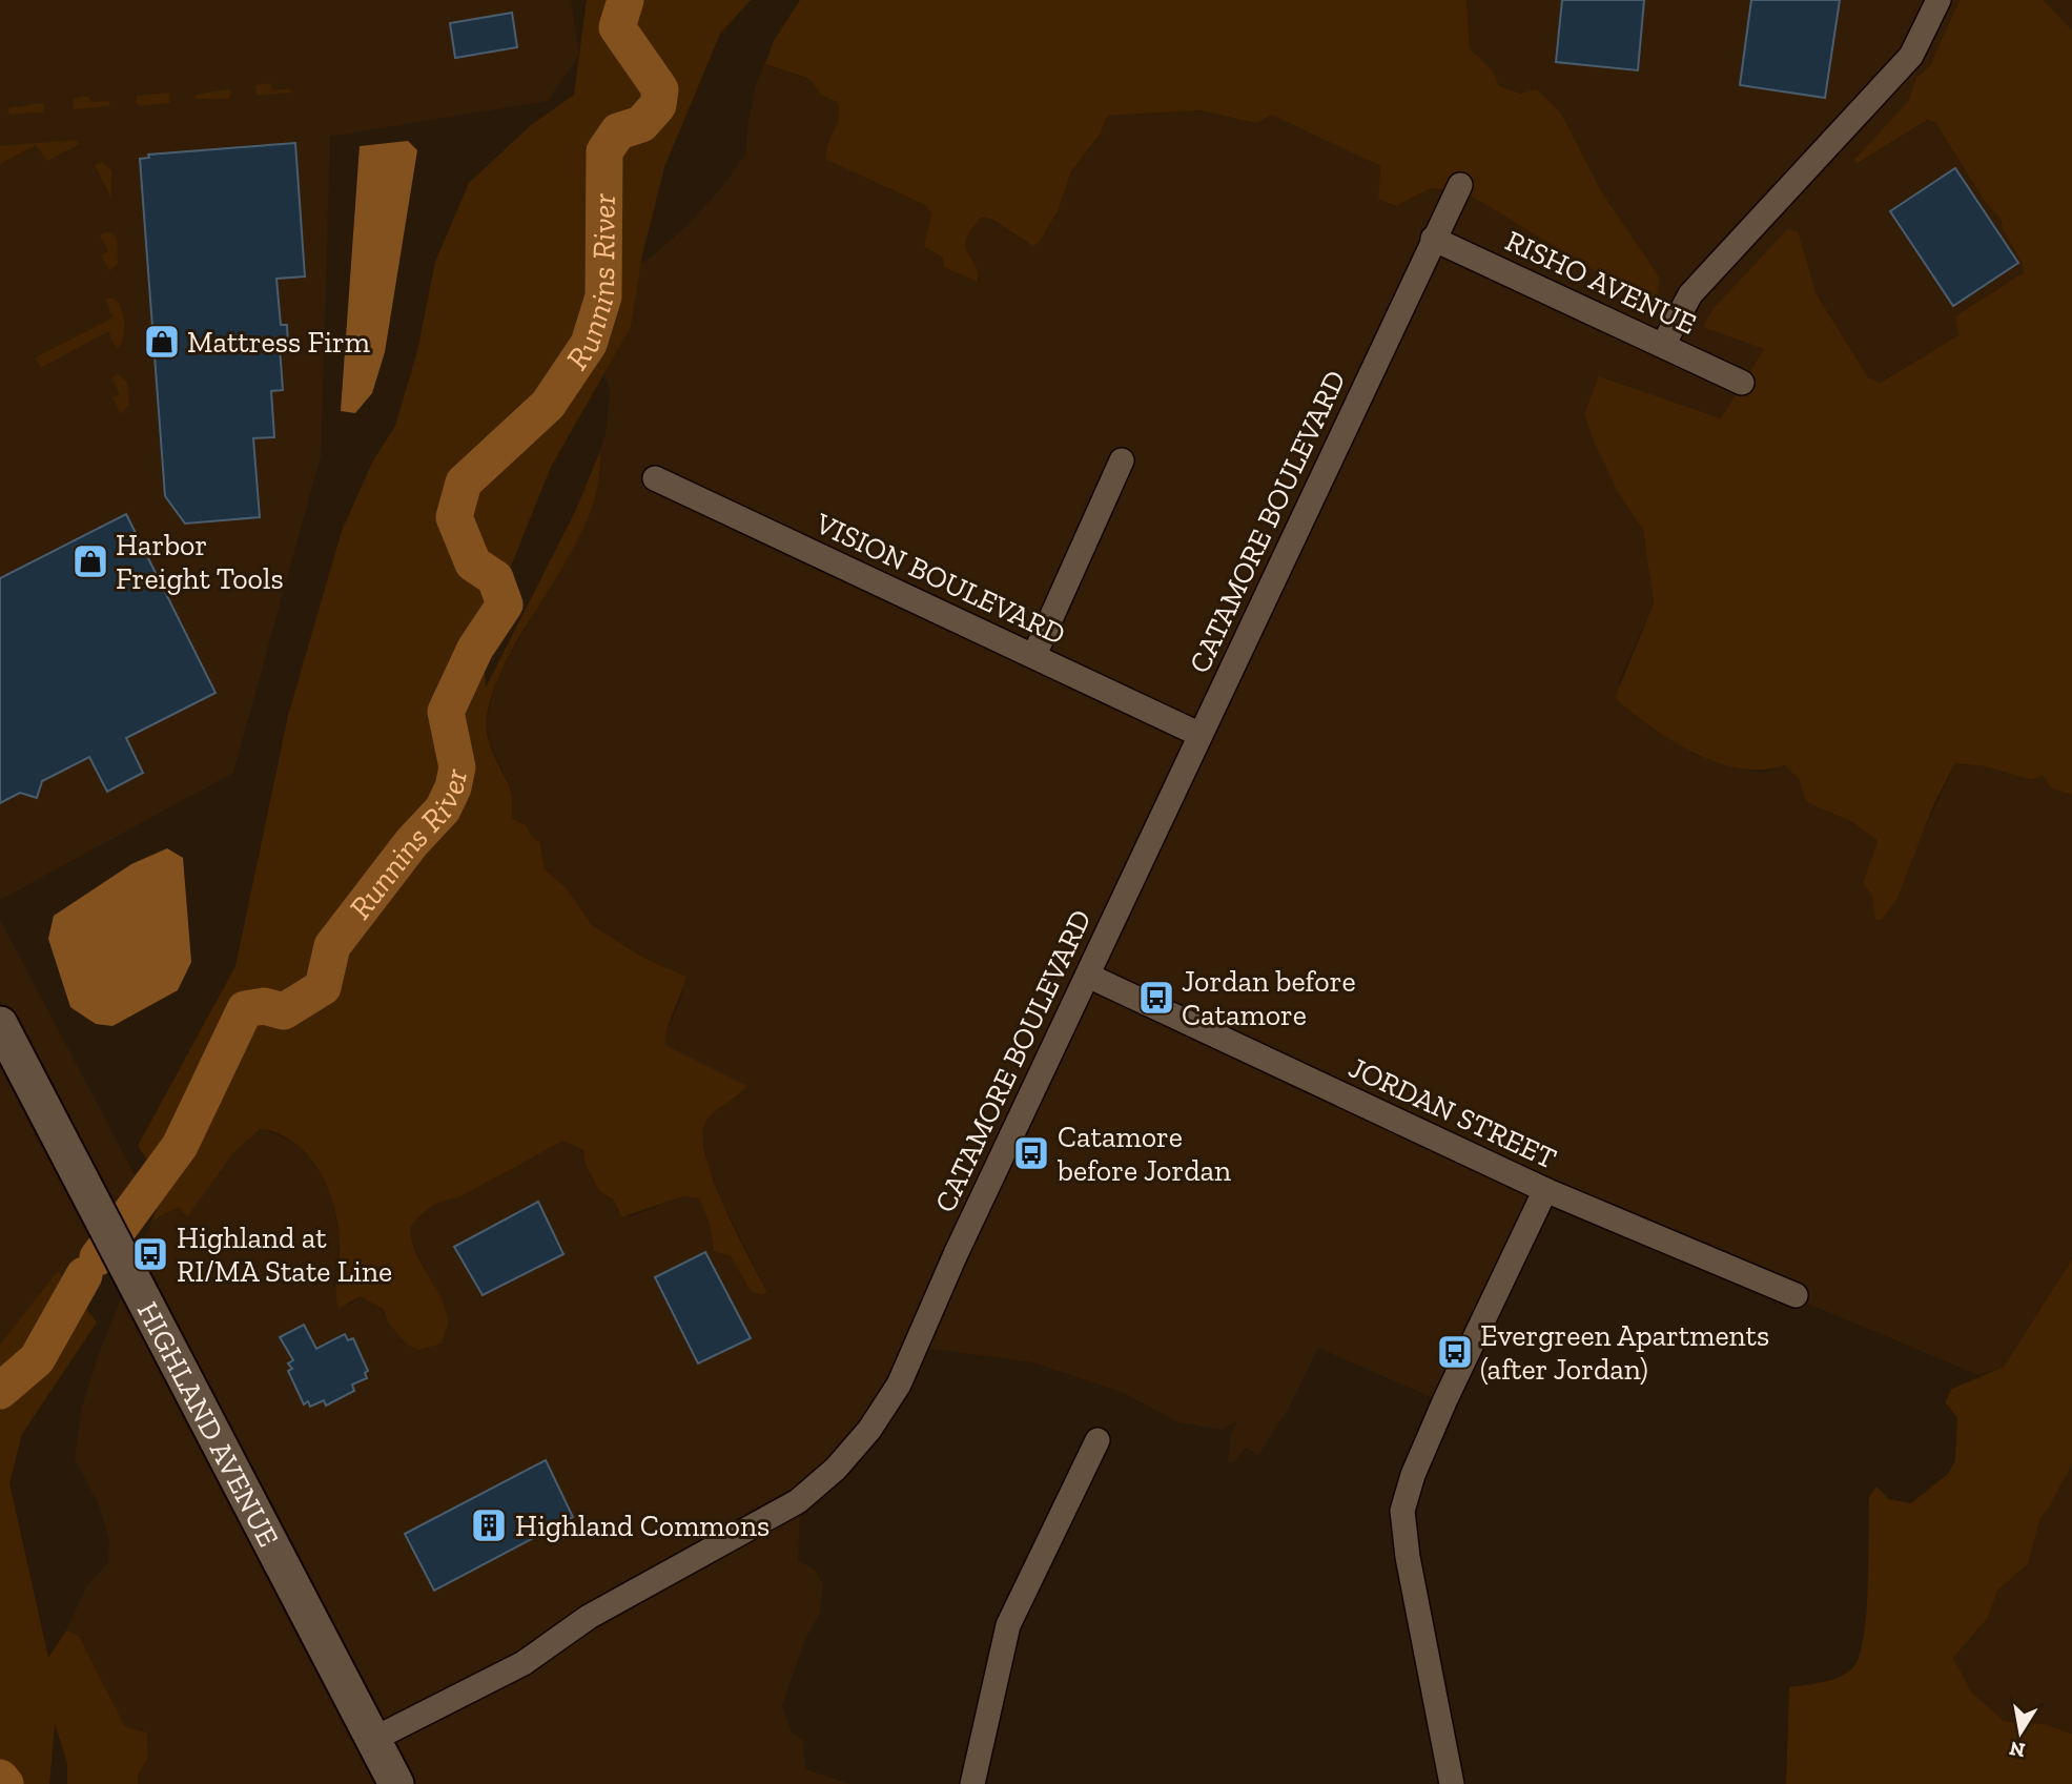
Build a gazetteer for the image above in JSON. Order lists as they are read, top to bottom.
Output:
{
  "streets": {
    "main road": ["HIGHLAND AVENUE"],
    "street": [
      "RISHO AVENUE",
      "CATAMORE BOULEVARD",
      "VISION BOULEVARD",
      "JORDAN STREET"
    ]
  },
  "crossings": [
    ["RISHO AVENUE", "CATAMORE BOULEVARD"],
    ["CATAMORE BOULEVARD", "VISION BOULEVARD"],
    ["CATAMORE BOULEVARD", "JORDAN STREET"],
    ["CATAMORE BOULEVARD", "HIGHLAND AVENUE"]
  ],
  "water": ["Runnins River"],
  "places": {
    "shop": ["Mattress Firm", "Harbor Freight Tools"],
    "bus stop": [
      "Jordan before Catamore",
      "Catamore before Jordan",
      "Highland at RI/MA State Line",
      "Evergreen Apartments (after Jordan)"
    ],
    "building": ["Highland Commons"]
  },
  "north": "bottom"
}
